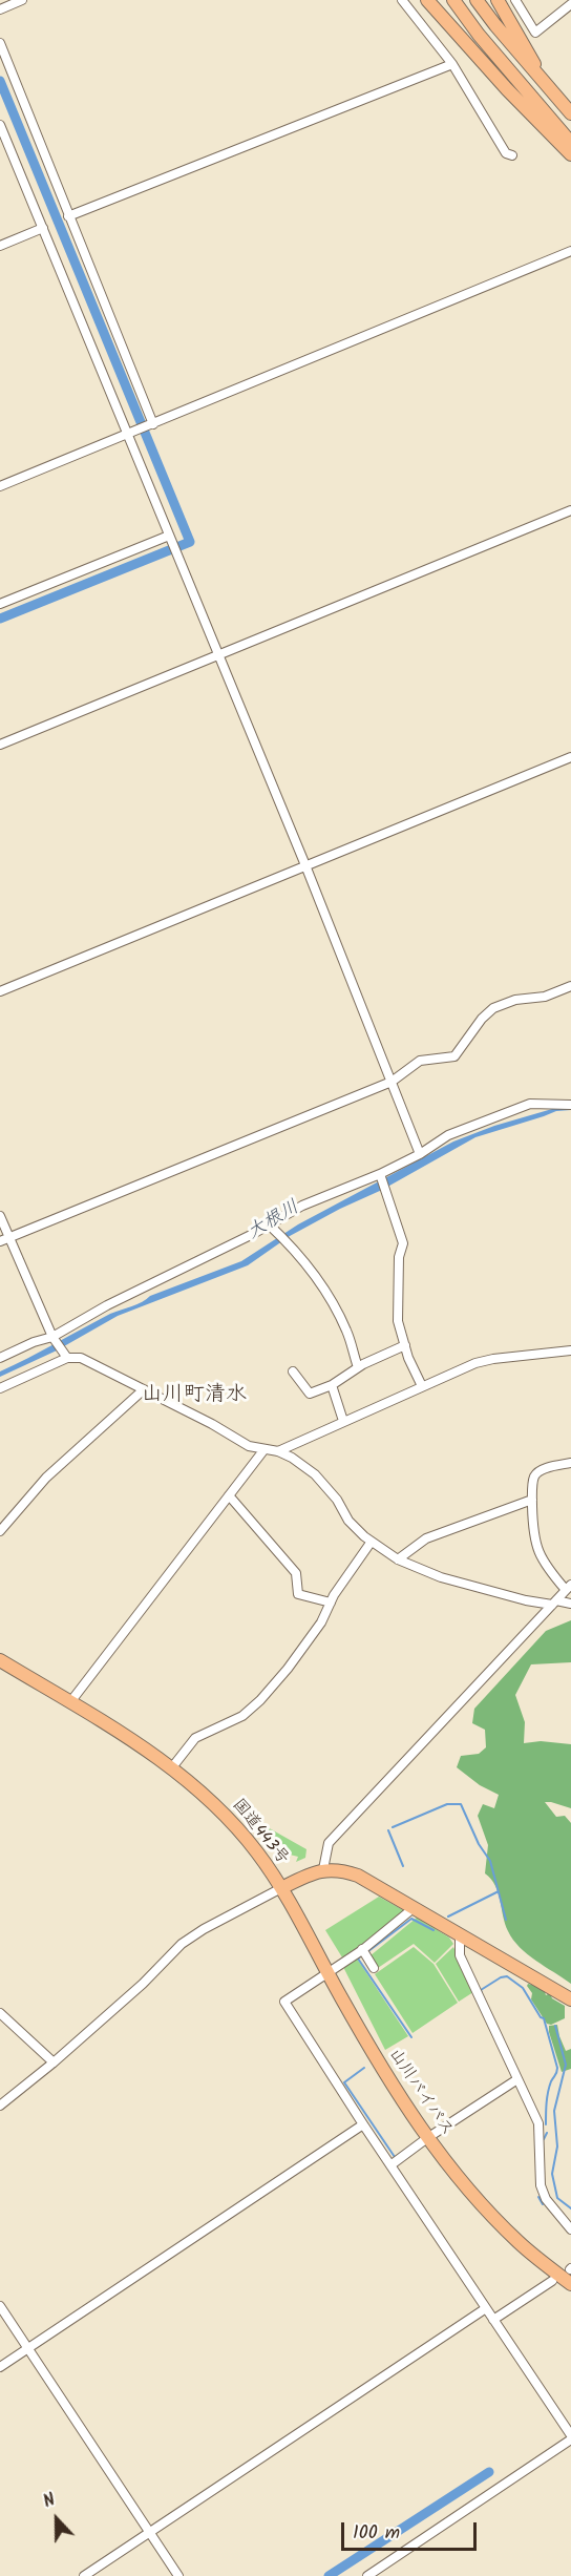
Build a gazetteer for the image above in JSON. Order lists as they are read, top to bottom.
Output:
{
  "streets": {
    "highway": ["国道443号", "山川バイパス"]
  },
  "crossings": [
    ["国道443号", "山川バイパス"]
  ],
  "districts": ["山川町清水"],
  "water": ["大根川"],
  "scale_bar": "100 m",
  "north": "top"
}
